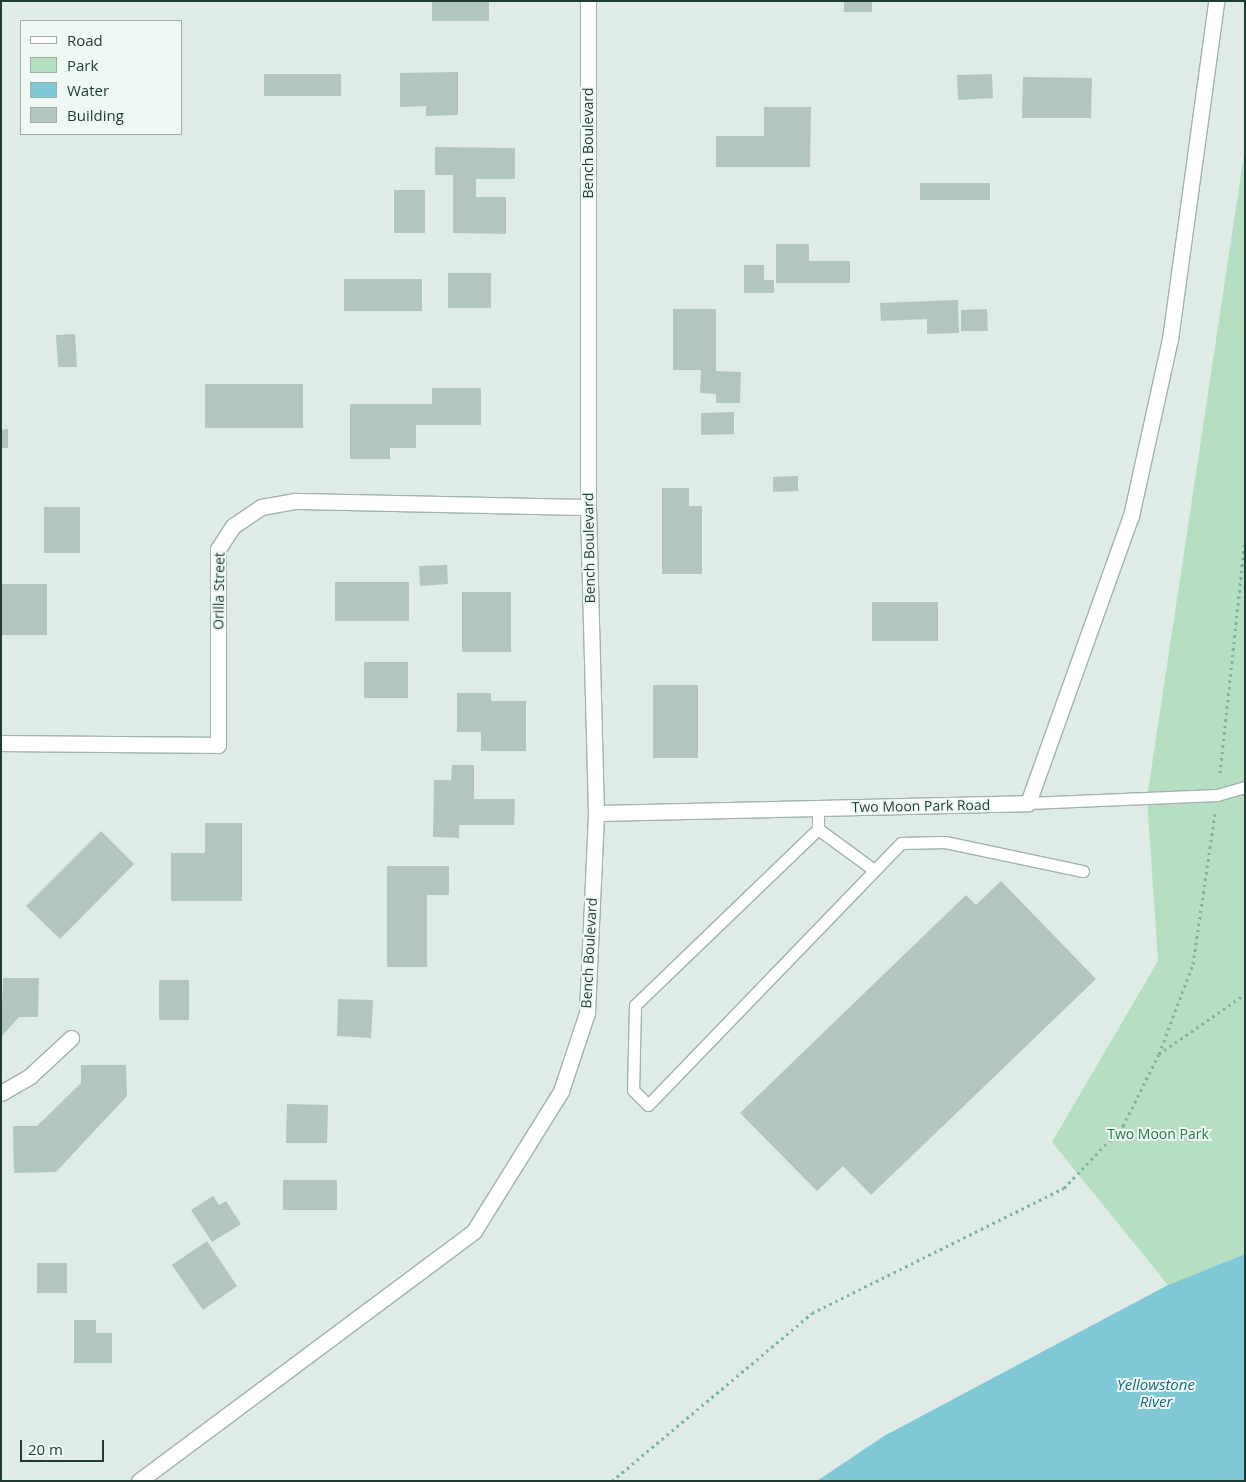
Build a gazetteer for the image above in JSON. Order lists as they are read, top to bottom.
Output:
{
  "streets": {
    "street": ["Bench Boulevard", "Orilla Street", "Two Moon Park Road"]
  },
  "crossings": [
    ["Bench Boulevard", "Orilla Street"],
    ["Bench Boulevard", "Two Moon Park Road"]
  ],
  "water": ["Yellowstone River"],
  "parks": ["Two Moon Park"],
  "legend": [
    "Road",
    "Park",
    "Water",
    "Building"
  ],
  "scale_bar": "20 m"
}
